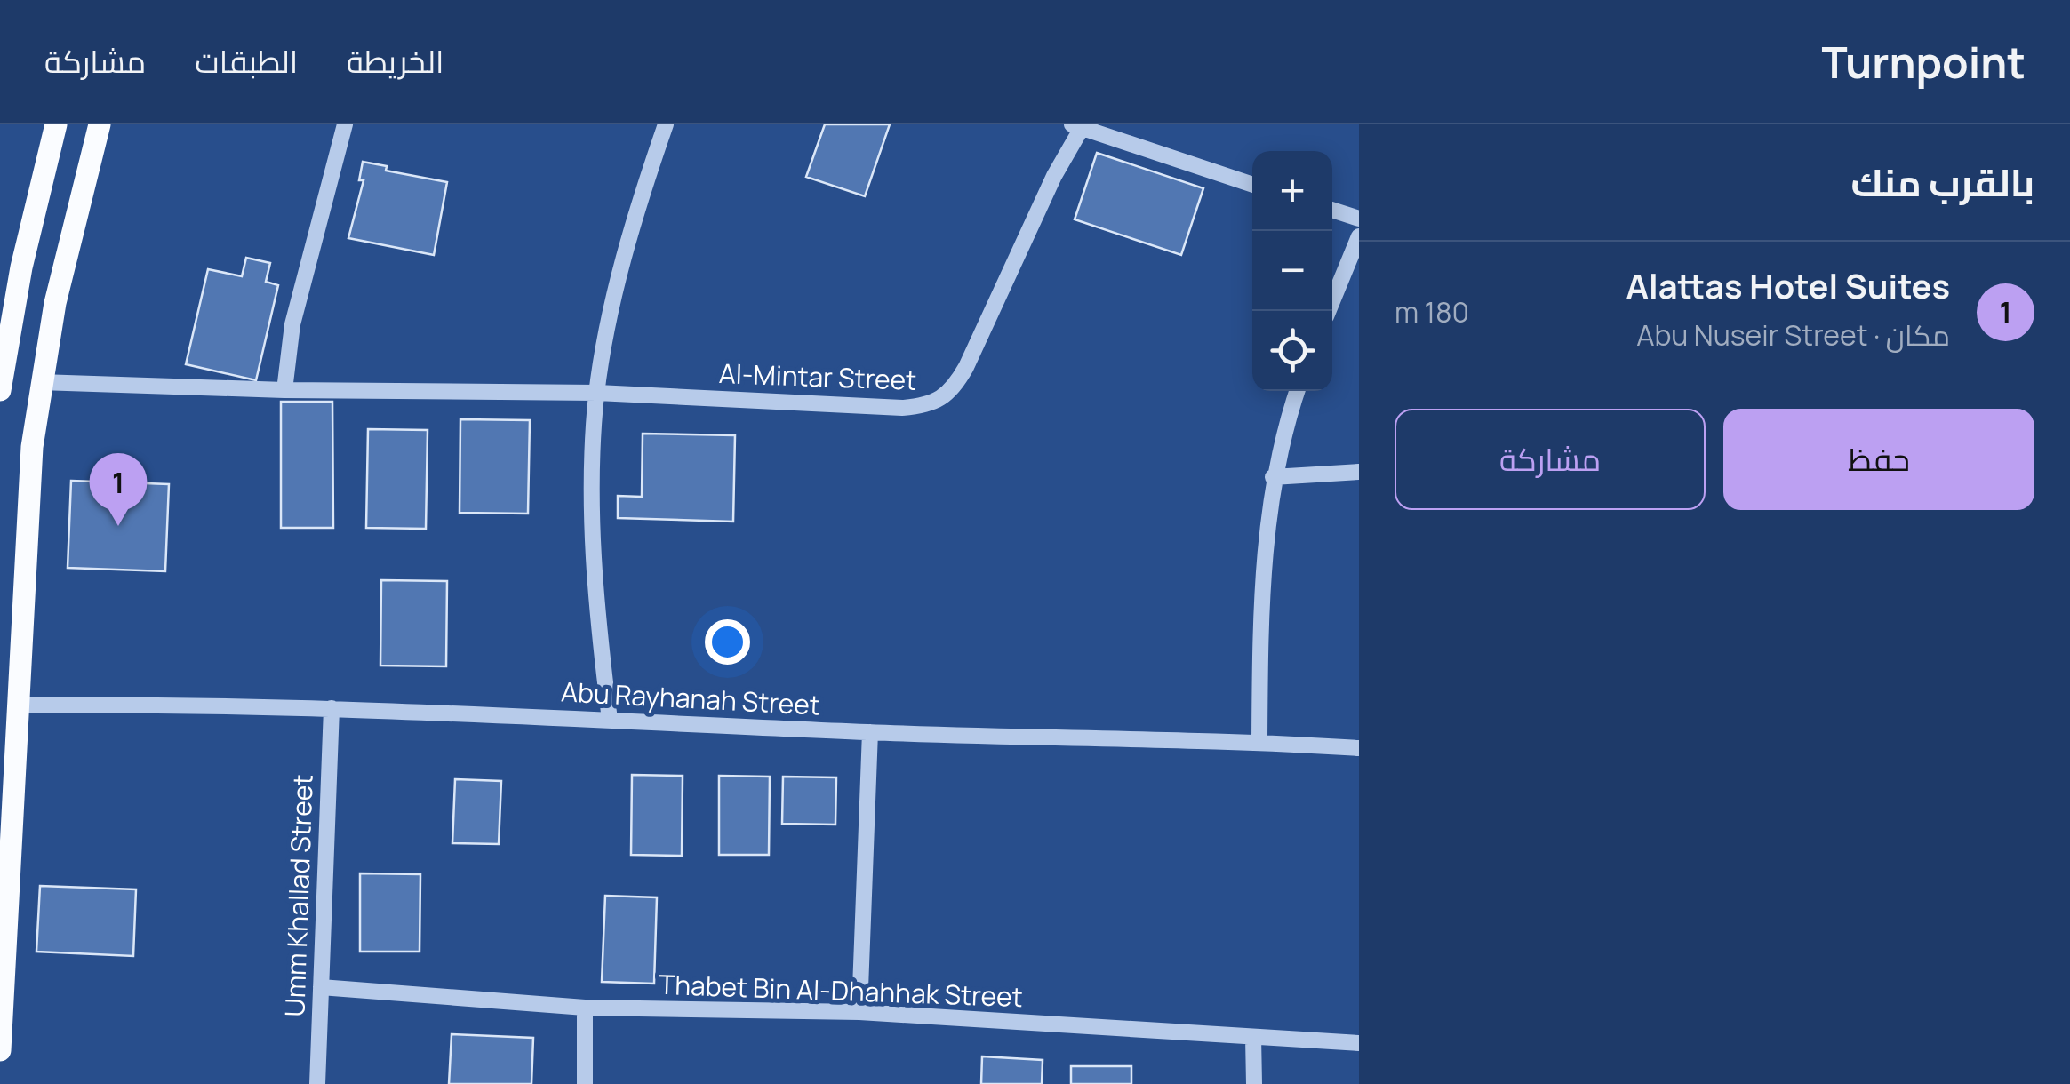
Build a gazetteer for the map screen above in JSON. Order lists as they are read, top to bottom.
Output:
{
  "streets": {
    "street": [
      "Al-Mintar Street",
      "Abu Rayhanah Street",
      "Umm Khallad Street",
      "Thabet Bin Al-Dhahhak Street"
    ]
  },
  "crossings": [
    ["Abu Rayhanah Street", "Umm Khallad Street"],
    ["Umm Khallad Street", "Thabet Bin Al-Dhahhak Street"]
  ],
  "page": {
    "header": "Turnpoint",
    "nav": ["الخريطة", "الطبقات", "مشاركة"],
    "heading": "بالقرب منك",
    "map_buttons": ["+", "−"],
    "list": [
      {
        "mark": "1",
        "name": "Alattas Hotel Suites",
        "note": "مكان · Abu Nuseir Street",
        "value": "180 m"
      }
    ],
    "buttons": ["حفظ", "مشاركة"],
    "pins": "1"
  }
}
